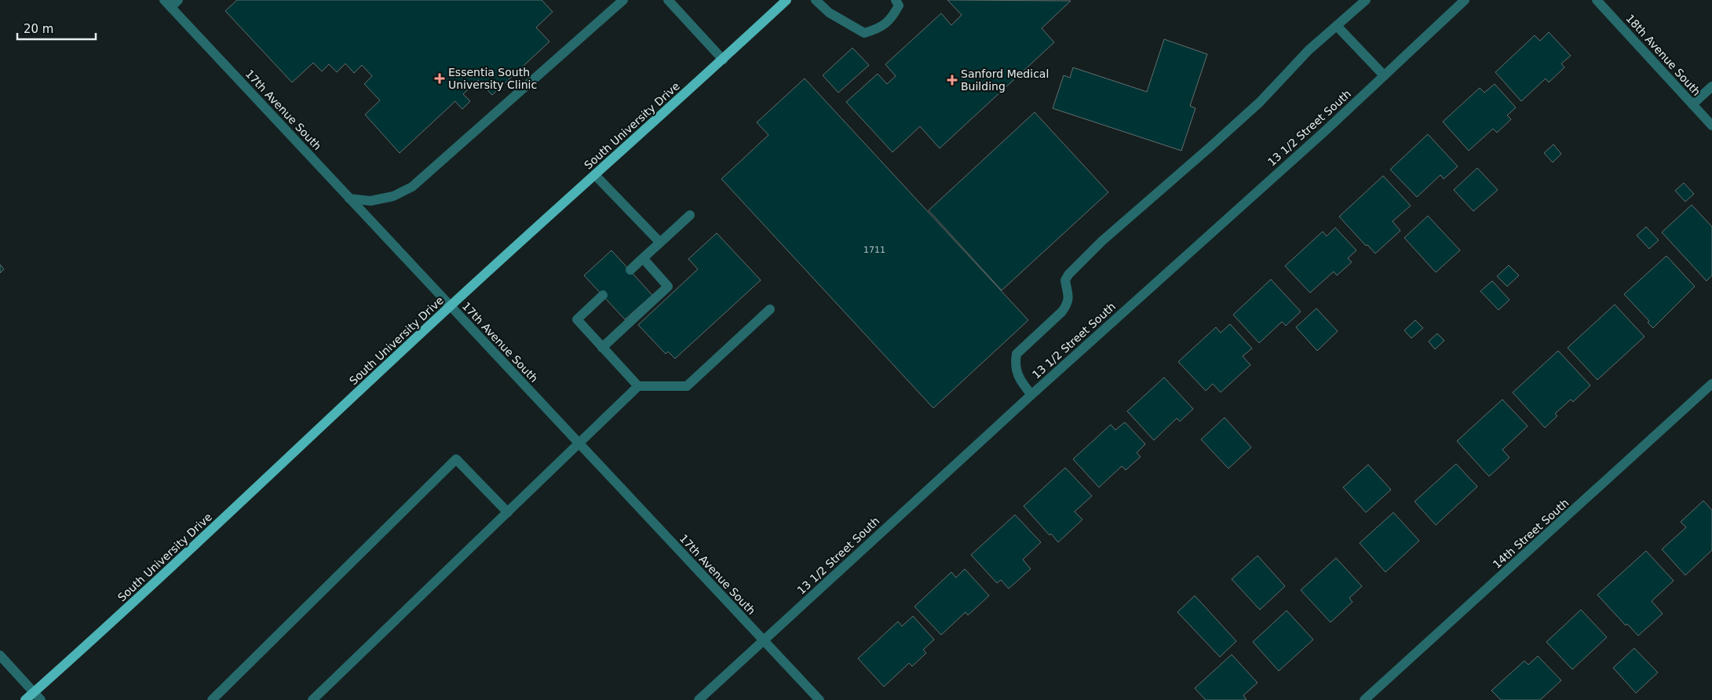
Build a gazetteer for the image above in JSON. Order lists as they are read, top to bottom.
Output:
{
  "streets": {
    "main road": ["South University Drive"],
    "street": [
      "18th Avenue South",
      "17th Avenue South",
      "13 1/2 Street South",
      "14th Street South"
    ]
  },
  "crossings": [
    ["17th Avenue South", "South University Drive"],
    ["17th Avenue South", "13 1/2 Street South"]
  ],
  "places": {
    "health": ["Essentia South University Clinic", "Sanford Medical Building"]
  },
  "house_numbers": ["1711"],
  "scale_bar": "20 m"
}
